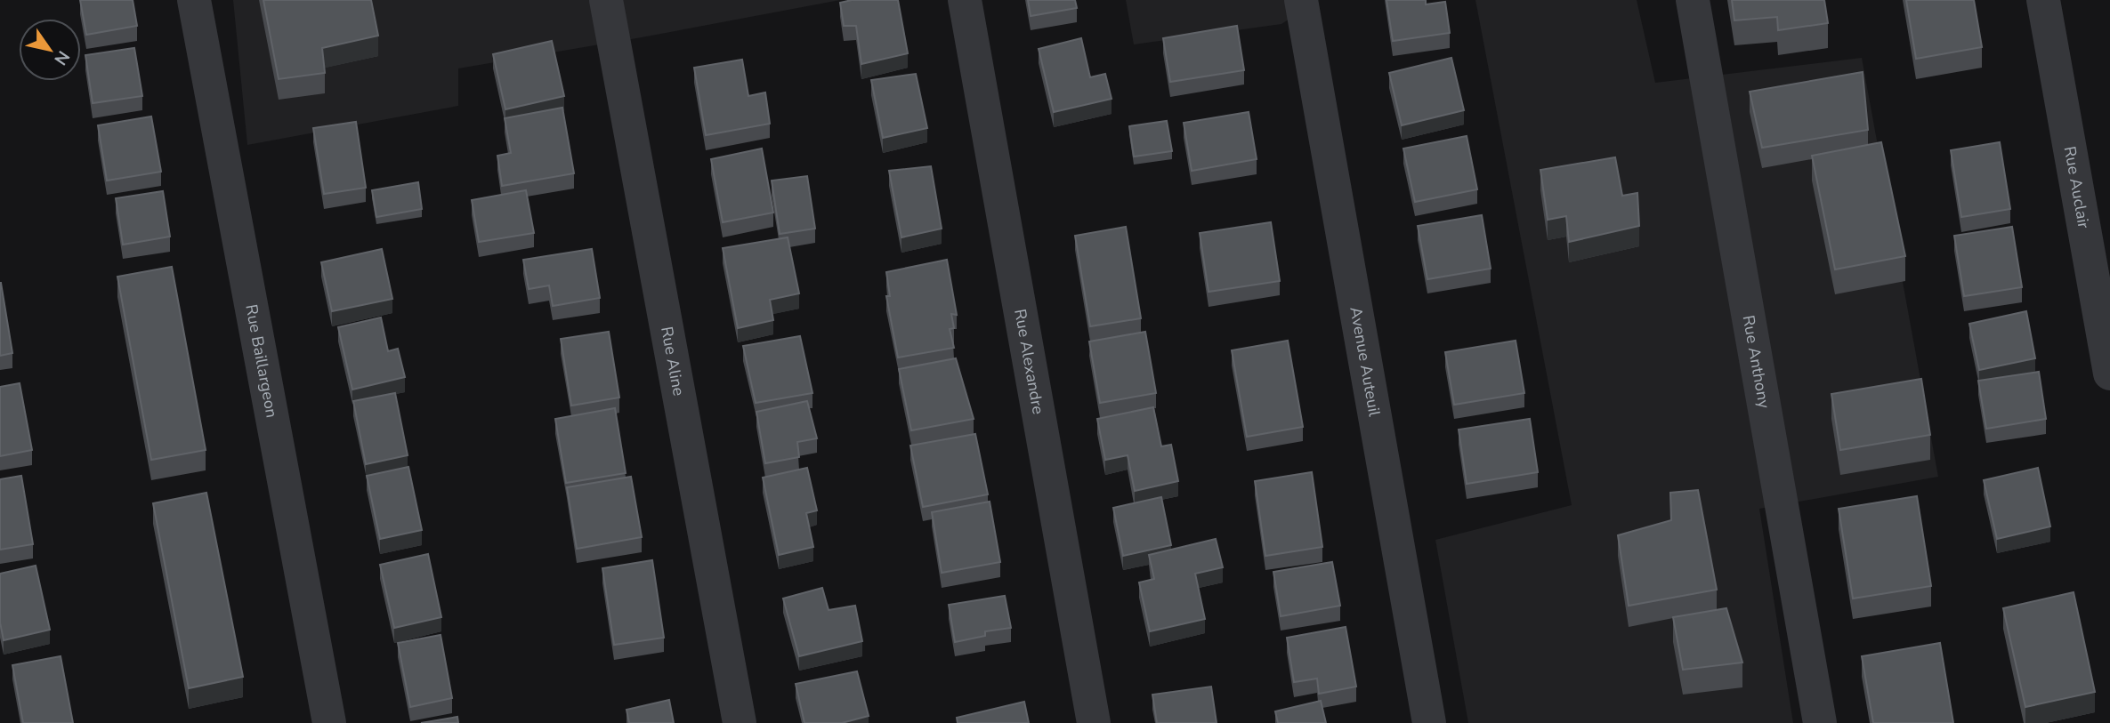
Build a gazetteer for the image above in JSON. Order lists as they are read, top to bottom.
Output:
{
  "streets": {
    "street": [
      "Rue Auclair",
      "Rue Baillargeon",
      "Rue Aline",
      "Rue Alexandre",
      "Avenue Auteuil",
      "Rue Anthony"
    ]
  },
  "north": "bottom right"
}
